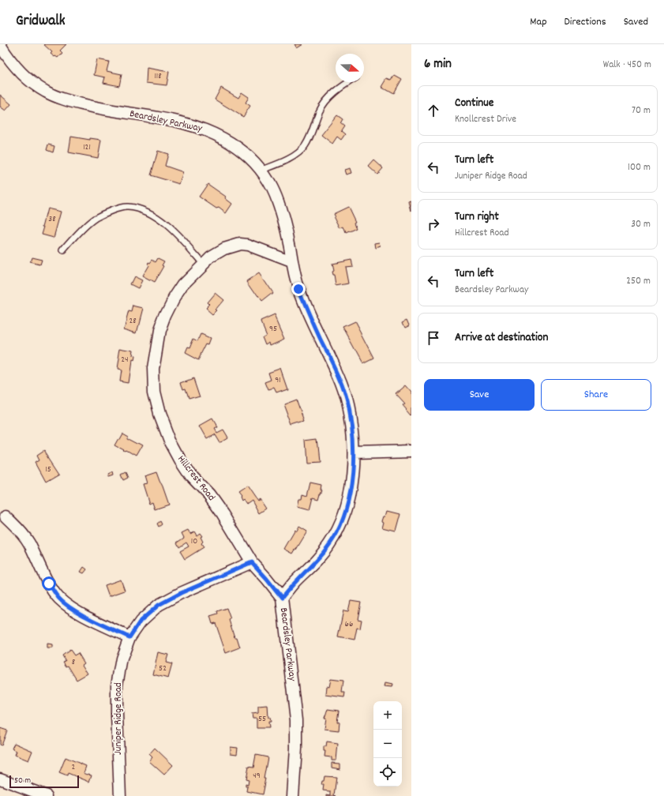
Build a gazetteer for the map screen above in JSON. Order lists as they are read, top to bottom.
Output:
{
  "streets": {
    "street": ["Beardsley Parkway", "Hillcrest Road", "Juniper Ridge Road"]
  },
  "crossings": [
    ["Beardsley Parkway", "Hillcrest Road"],
    ["Hillcrest Road", "Juniper Ridge Road"]
  ],
  "house_numbers": [
    "118",
    "121",
    "38",
    "28",
    "95",
    "24",
    "91",
    "15",
    "10",
    "66",
    "8",
    "52",
    "55",
    "2",
    "49"
  ],
  "scale_bar": "50 m",
  "north": "right",
  "page": {
    "header": "Gridwalk",
    "nav": ["Map", "Directions", "Saved"],
    "heading": ["6 min", "Walk · 450 m"],
    "list": [
      ["Continue", "Knollcrest Drive", "70 m"],
      ["Turn left", "Juniper Ridge Road", "100 m"],
      ["Turn right", "Hillcrest Road", "30 m"],
      ["Turn left", "Beardsley Parkway", "250 m"],
      "Arrive at destination"
    ],
    "buttons": ["Save", "Share"],
    "map_buttons": ["+", "−"],
    "scale": "50 m"
  }
}
